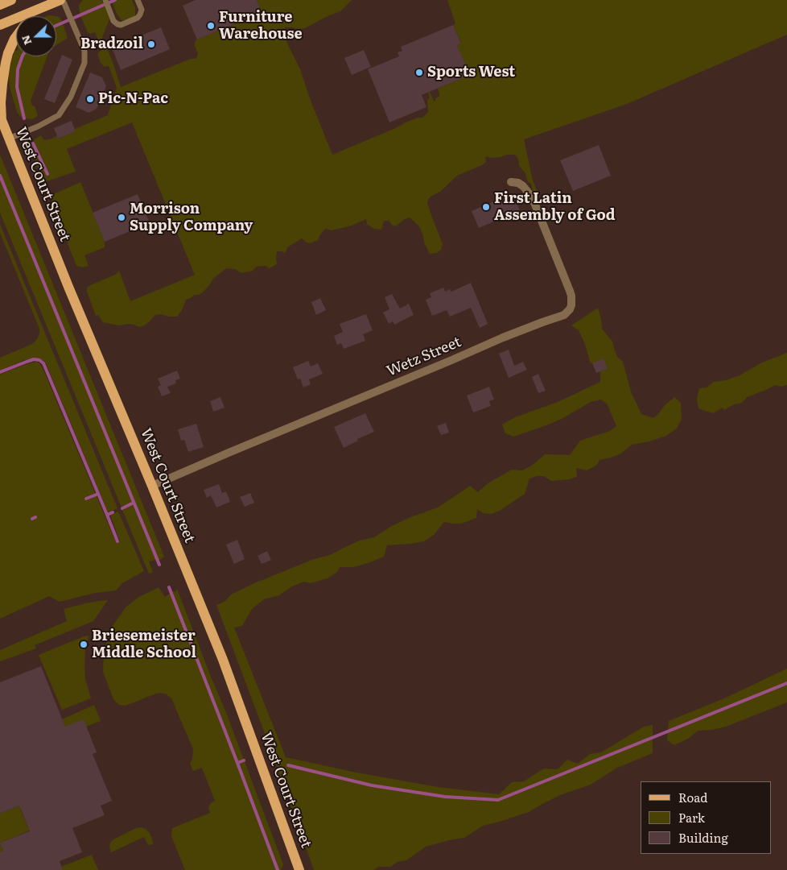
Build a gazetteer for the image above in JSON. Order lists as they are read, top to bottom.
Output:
{
  "streets": {
    "main road": ["West Court Street"],
    "street": ["Wetz Street"]
  },
  "crossings": [
    ["West Court Street", "Wetz Street"]
  ],
  "places": [
    "Furniture Warehouse",
    "Bradzoil",
    "Sports West",
    "Pic-N-Pac",
    "First Latin Assembly of God",
    "Morrison Supply Company",
    "Briesemeister Middle School"
  ],
  "legend": ["Road", "Park", "Building"],
  "north": "left"
}
